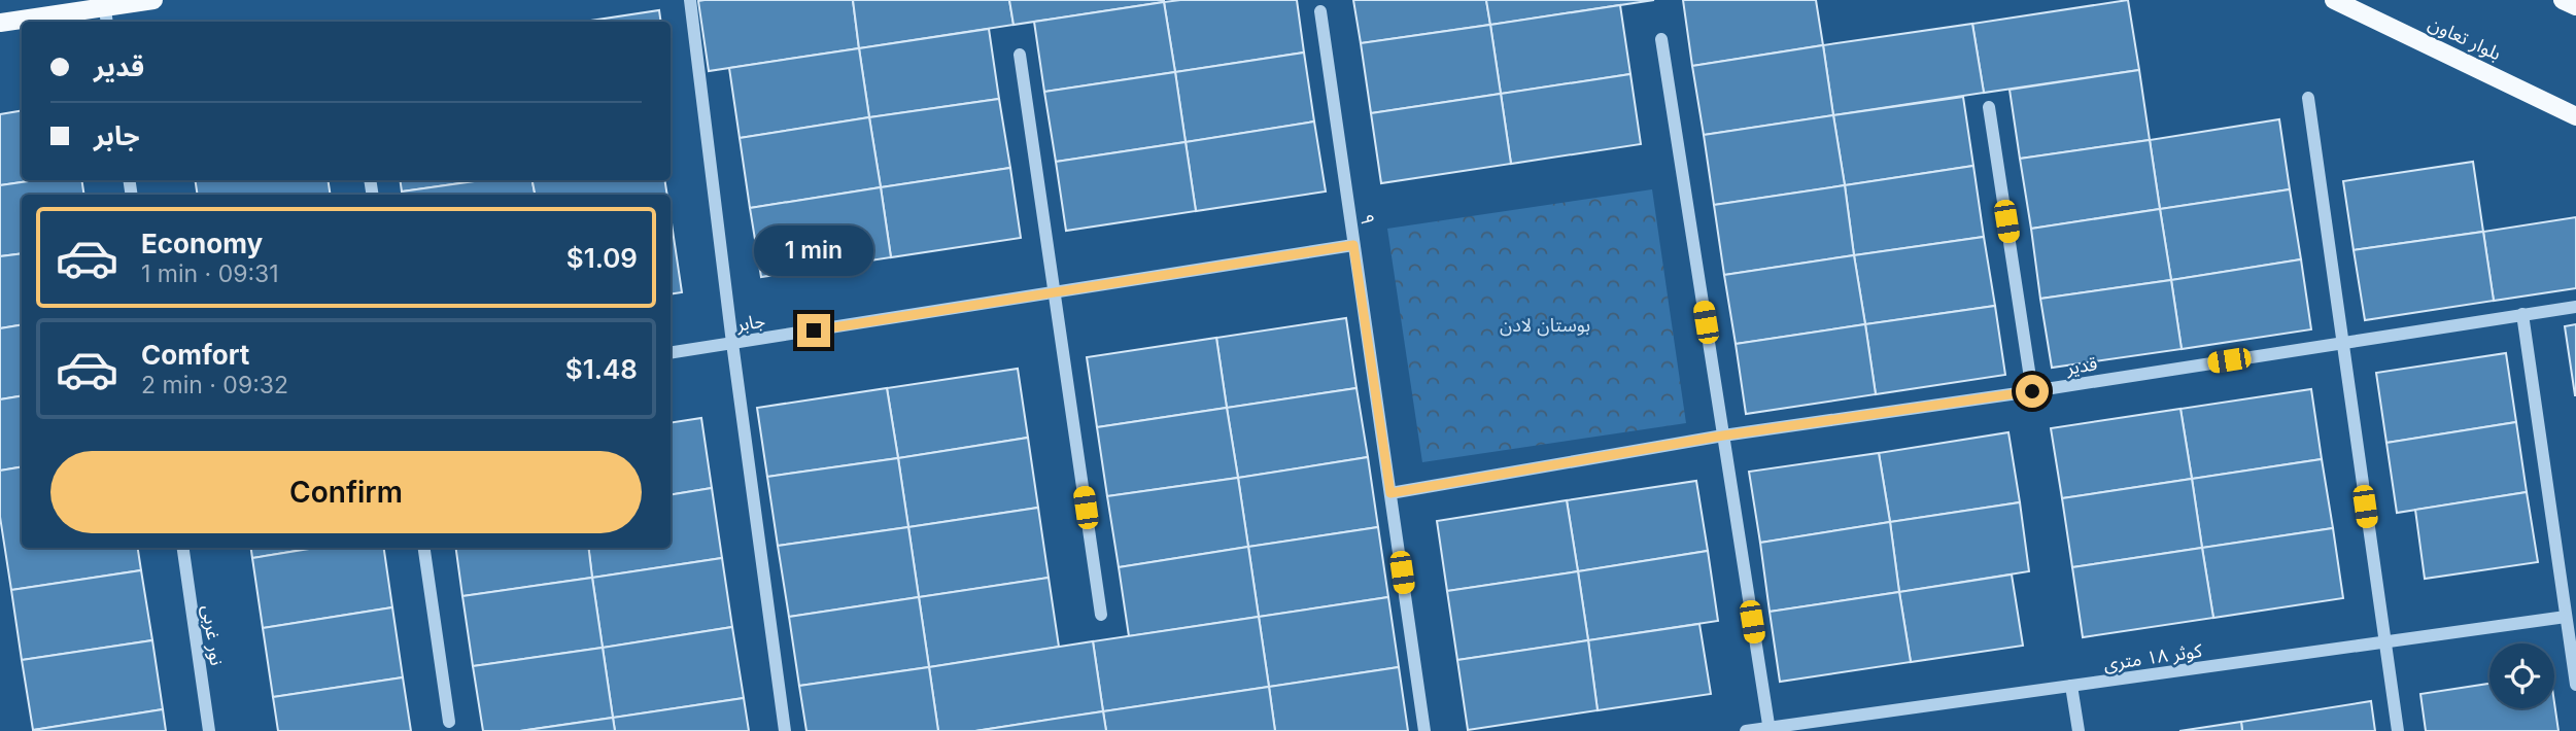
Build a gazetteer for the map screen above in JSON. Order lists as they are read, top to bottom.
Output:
{
  "streets": {
    "main road": ["بلوار تعاون"],
    "street": [
      "۹",
      "جابر",
      "قدیر",
      "نور غربی",
      "کوثر ۱۸ متری"
    ]
  },
  "crossings": [
    ["۹", "جابر"],
    ["۹", "قدیر"]
  ],
  "parks": ["بوستان لادن"],
  "page": {
    "banner": ["قدیر", "جابر"],
    "list": [
      {
        "name": "Economy",
        "note": "1 min · 09:31",
        "value": "$1.09"
      },
      {
        "name": "Comfort",
        "note": "2 min · 09:32",
        "value": "$1.48"
      }
    ],
    "bubble": "1 min",
    "buttons": "Confirm"
  }
}
